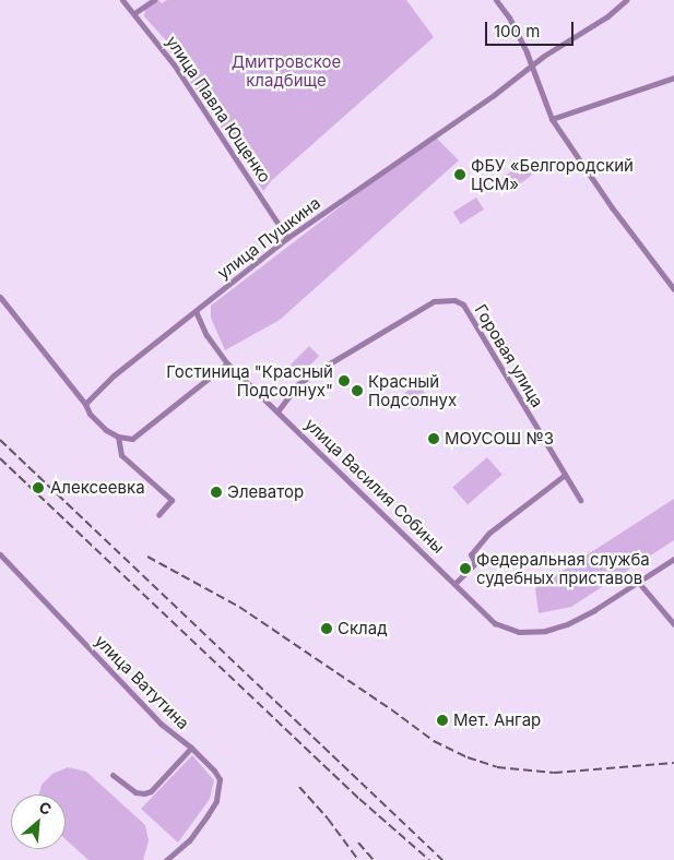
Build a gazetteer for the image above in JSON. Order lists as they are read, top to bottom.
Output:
{
  "streets": {
    "street": [
      "улица Павла Ющенко",
      "улица Пушкина",
      "Горовая улица",
      "улица Василия Собины",
      "улица Ватутина"
    ]
  },
  "crossings": [
    ["улица Павла Ющенко", "улица Пушкина"],
    ["улица Пушкина", "улица Василия Собины"],
    ["Горовая улица", "улица Василия Собины"]
  ],
  "parks": ["Дмитровское кладбище"],
  "places": [
    "ФБУ «Белгородский ЦСМ»",
    "Гостиница \"Красный Подсолнух\"",
    "Красный Подсолнух",
    "МОУСОШ №3",
    "Алексеевка",
    "Элеватор",
    "Федеральная служба судебных приставов",
    "Склад",
    "Мет. Ангар"
  ],
  "scale_bar": "100 m",
  "north": "top right"
}
